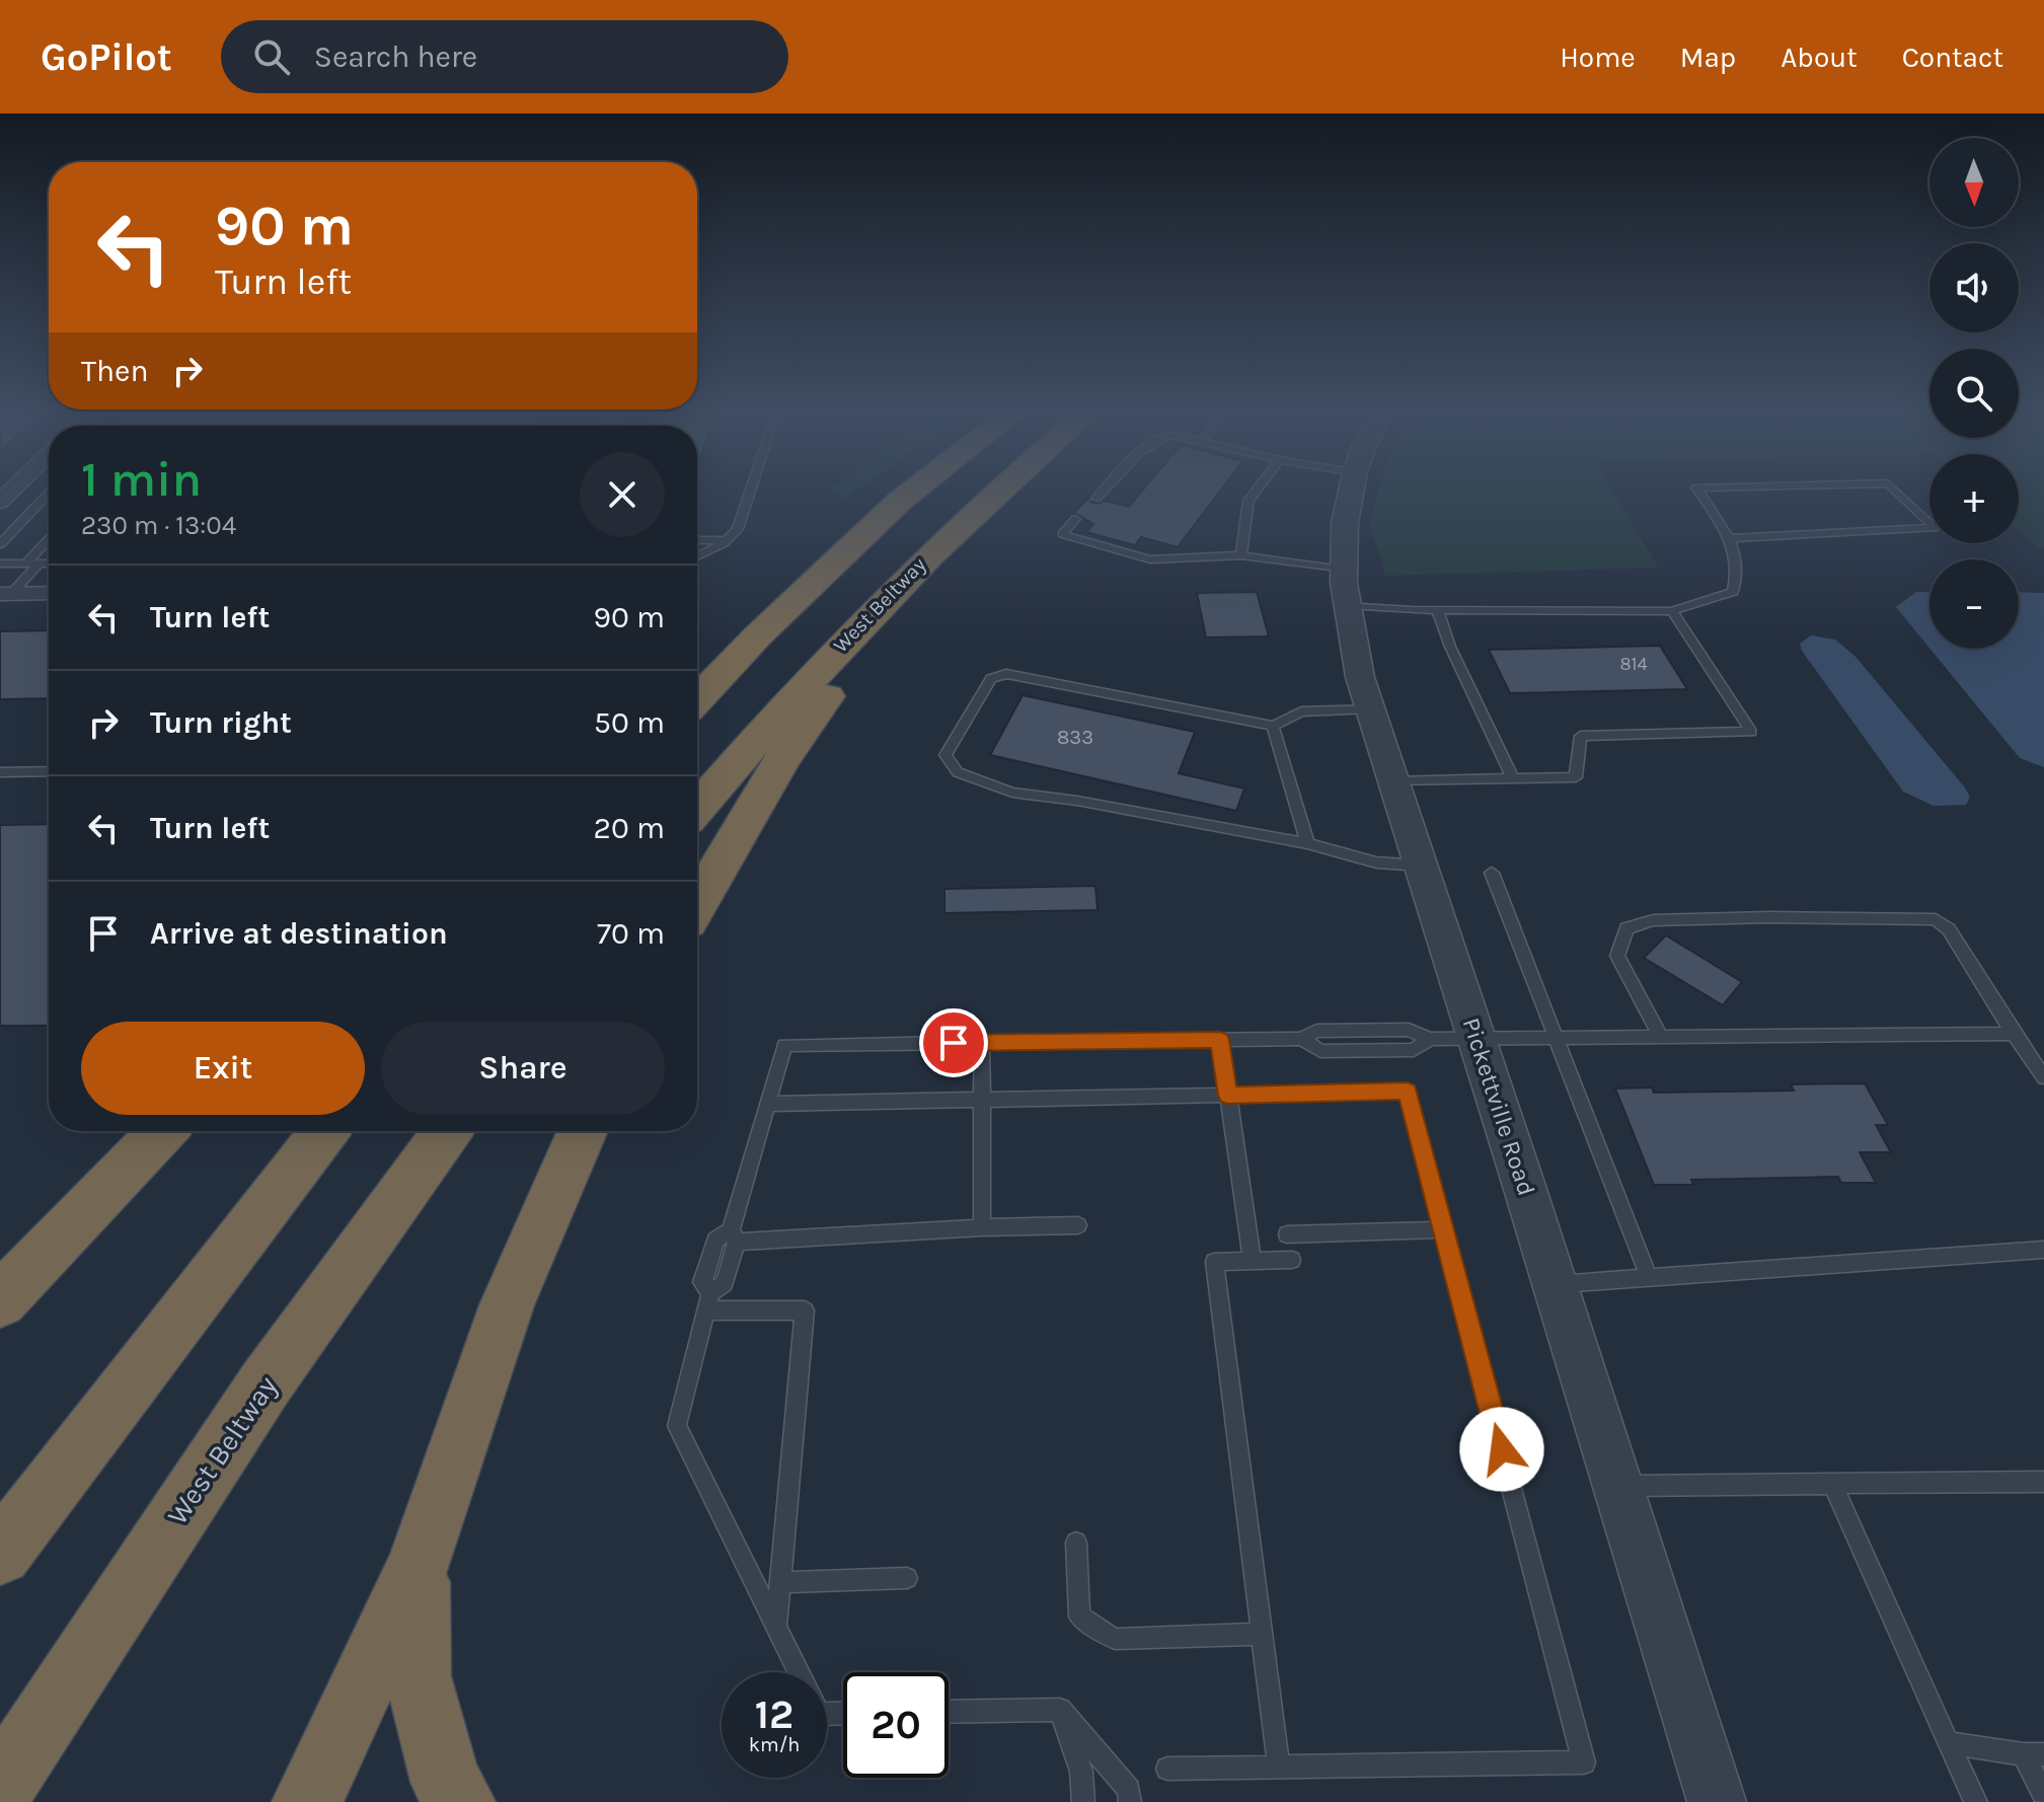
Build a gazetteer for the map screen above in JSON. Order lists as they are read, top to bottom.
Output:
{
  "streets": {
    "highway": ["West Beltway"],
    "street": ["Pickettville Road"]
  },
  "house_numbers": ["814", "833"],
  "north": "bottom",
  "page": {
    "header": "GoPilot",
    "search": "Search here",
    "nav": [
      "Home",
      "Map",
      "About",
      "Contact"
    ],
    "map_buttons": ["+", "−"],
    "turn": ["90 m", "Turn left"],
    "then": "Then",
    "heading": ["1 min", "230 m · 13:04"],
    "list": [
      {
        "name": "Turn left",
        "value": "90 m"
      },
      {
        "name": "Turn right",
        "value": "50 m"
      },
      {
        "name": "Turn left",
        "value": "20 m"
      },
      {
        "name": "Arrive at destination",
        "value": "70 m"
      }
    ],
    "buttons": ["Exit", "Share"],
    "speed": "12 km/h",
    "limit": "20"
  }
}
